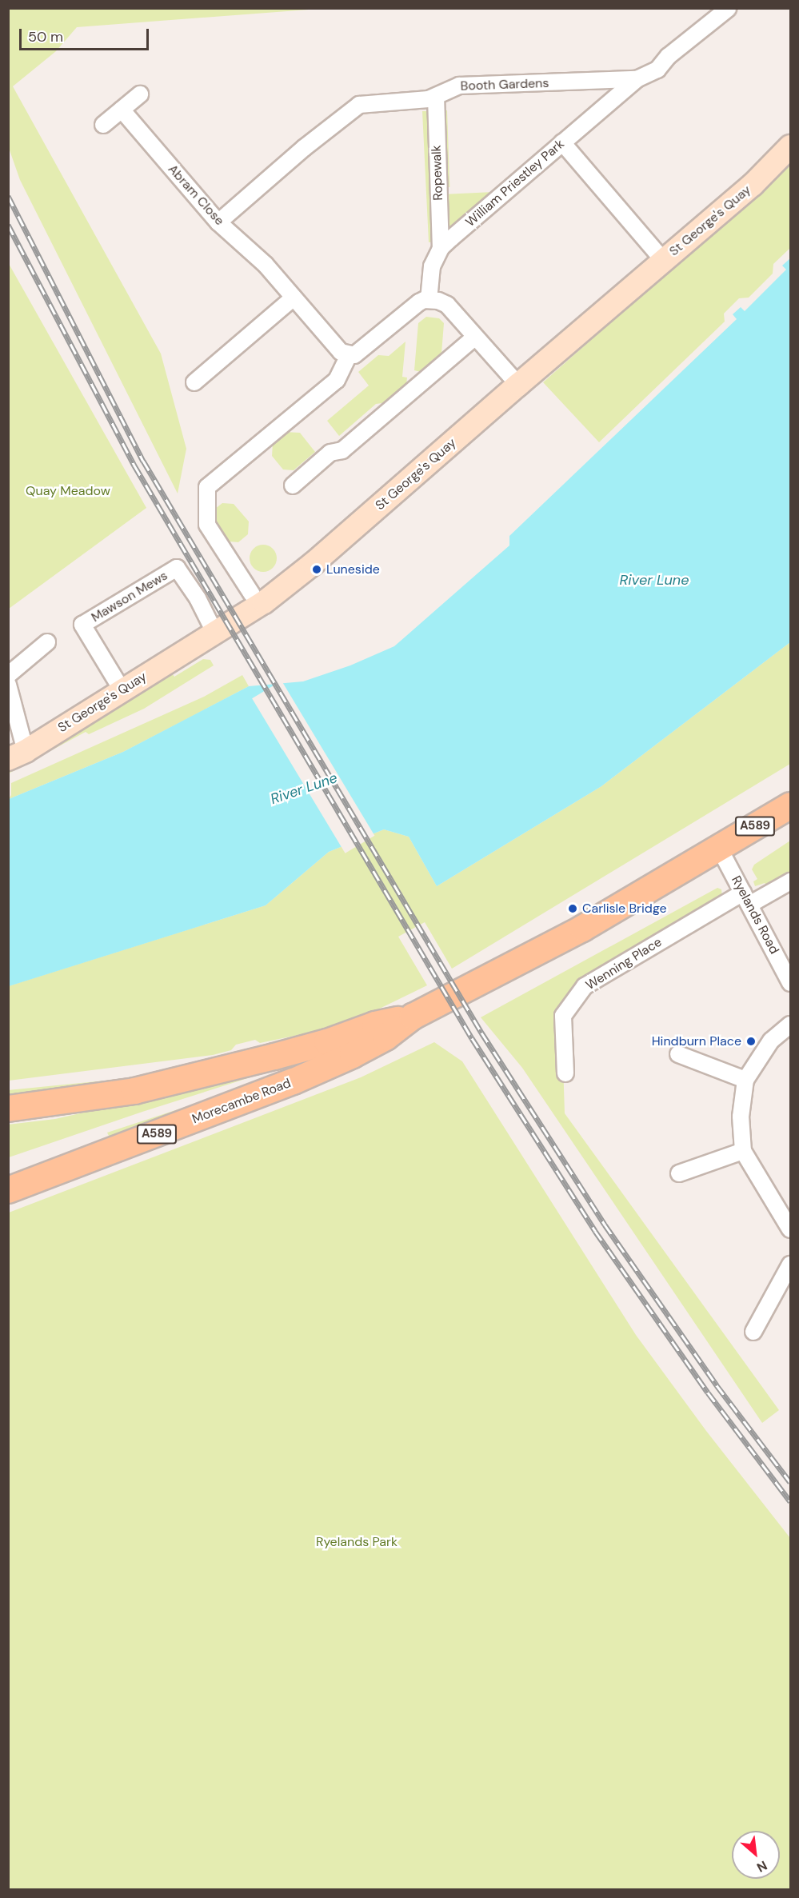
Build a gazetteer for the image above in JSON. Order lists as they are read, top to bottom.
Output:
{
  "streets": {
    "main road": ["A589", "Morecambe Road"],
    "street": [
      "Booth Gardens",
      "Ropewalk",
      "William Priestley Park",
      "Abram Close",
      "St George's Quay",
      "Mawson Mews",
      "Ryelands Road",
      "Wenning Place"
    ]
  },
  "crossings": [
    ["Booth Gardens", "Ropewalk"],
    ["Booth Gardens", "William Priestley Park"],
    ["Booth Gardens", "Abram Close"],
    ["Ropewalk", "William Priestley Park"],
    ["St George's Quay", "Mawson Mews"],
    ["Ryelands Road", "Wenning Place"],
    ["Ryelands Road", "Morecambe Road"]
  ],
  "water": ["River Lune"],
  "parks": ["Quay Meadow", "Ryelands Park"],
  "places": ["Luneside", "Carlisle Bridge", "Hindburn Place"],
  "scale_bar": "50 m",
  "north": "bottom right"
}
